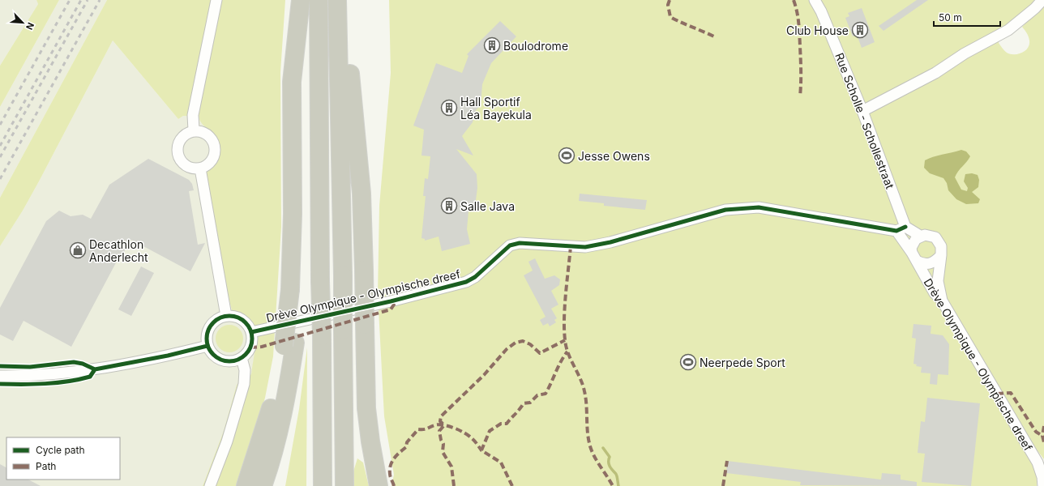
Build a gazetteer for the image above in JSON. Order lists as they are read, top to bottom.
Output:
{
  "streets": {
    "street": ["Rue Scholle - Schollestraat", "Drève Olympique - Olympische dreef"]
  },
  "crossings": [
    ["Rue Scholle - Schollestraat", "Drève Olympique - Olympische dreef"]
  ],
  "places": {
    "building": [
      "Club House",
      "Boulodrome",
      "Hall Sportif Léa Bayekula",
      "Salle Java"
    ],
    "sports": ["Jesse Owens", "Neerpede Sport"],
    "shop": ["Decathlon Anderlecht"]
  },
  "legend": ["Cycle path", "Path"],
  "scale_bar": "50 m",
  "north": "bottom right"
}
